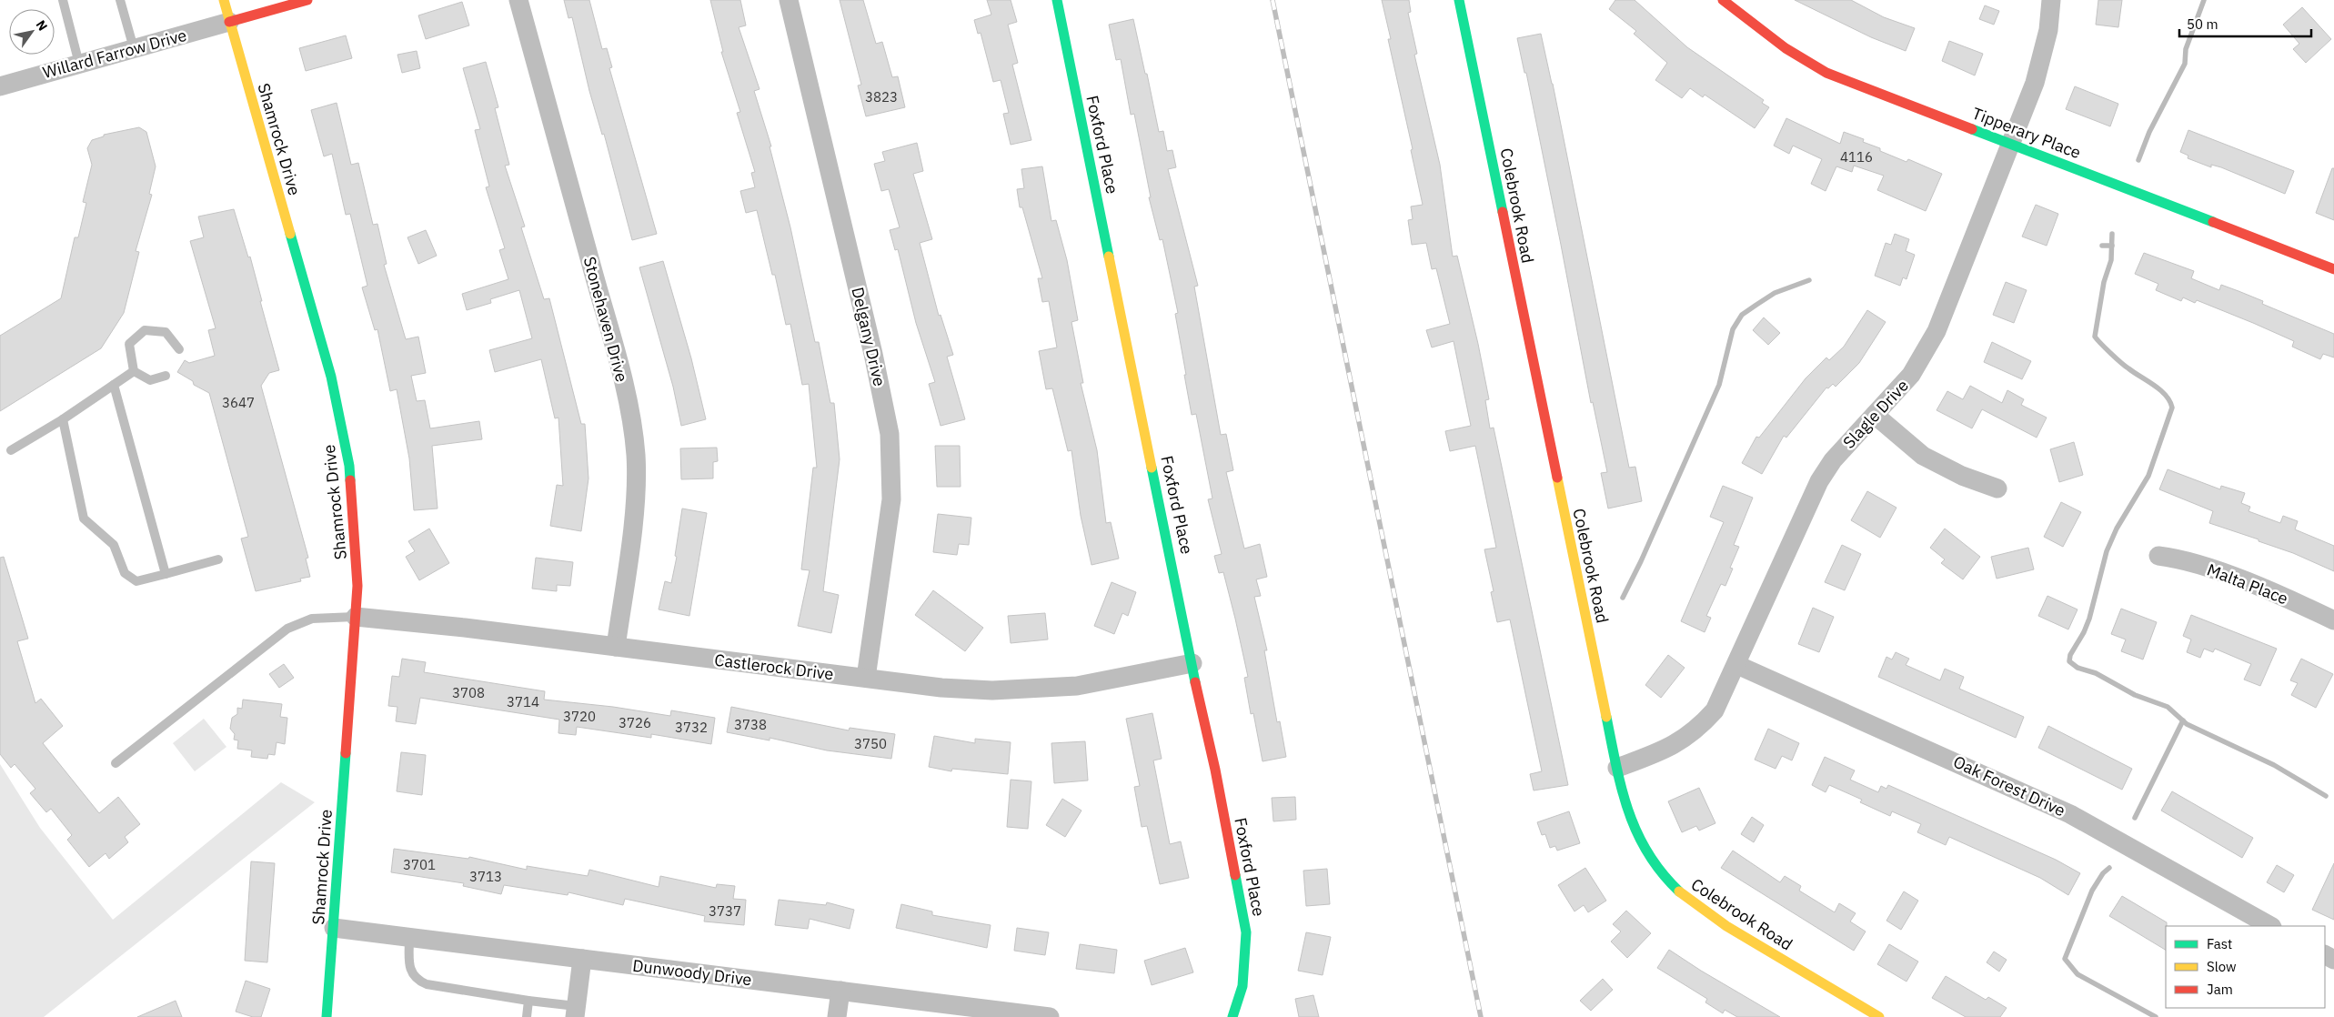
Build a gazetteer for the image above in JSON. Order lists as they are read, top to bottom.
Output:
{
  "streets": {
    "street": [
      "Willard Farrow Drive",
      "Tipperary Place",
      "Shamrock Drive",
      "Foxford Place",
      "Colebrook Road",
      "Stonehaven Drive",
      "Delgany Drive",
      "Slagle Drive",
      "Malta Place",
      "Castlerock Drive",
      "Oak Forest Drive",
      "Dunwoody Drive"
    ]
  },
  "crossings": [
    ["Willard Farrow Drive", "Shamrock Drive"],
    ["Tipperary Place", "Slagle Drive"],
    ["Shamrock Drive", "Castlerock Drive"],
    ["Shamrock Drive", "Dunwoody Drive"],
    ["Foxford Place", "Castlerock Drive"],
    ["Colebrook Road", "Slagle Drive"],
    ["Stonehaven Drive", "Castlerock Drive"],
    ["Delgany Drive", "Castlerock Drive"],
    ["Slagle Drive", "Oak Forest Drive"]
  ],
  "house_numbers": [
    "3823",
    "4116",
    "3647",
    "3708",
    "3714",
    "3720",
    "3726",
    "3738",
    "3732",
    "3750",
    "3701",
    "3713",
    "3737"
  ],
  "legend": ["Fast", "Slow", "Jam"],
  "scale_bar": "50 m",
  "north": "top right"
}
